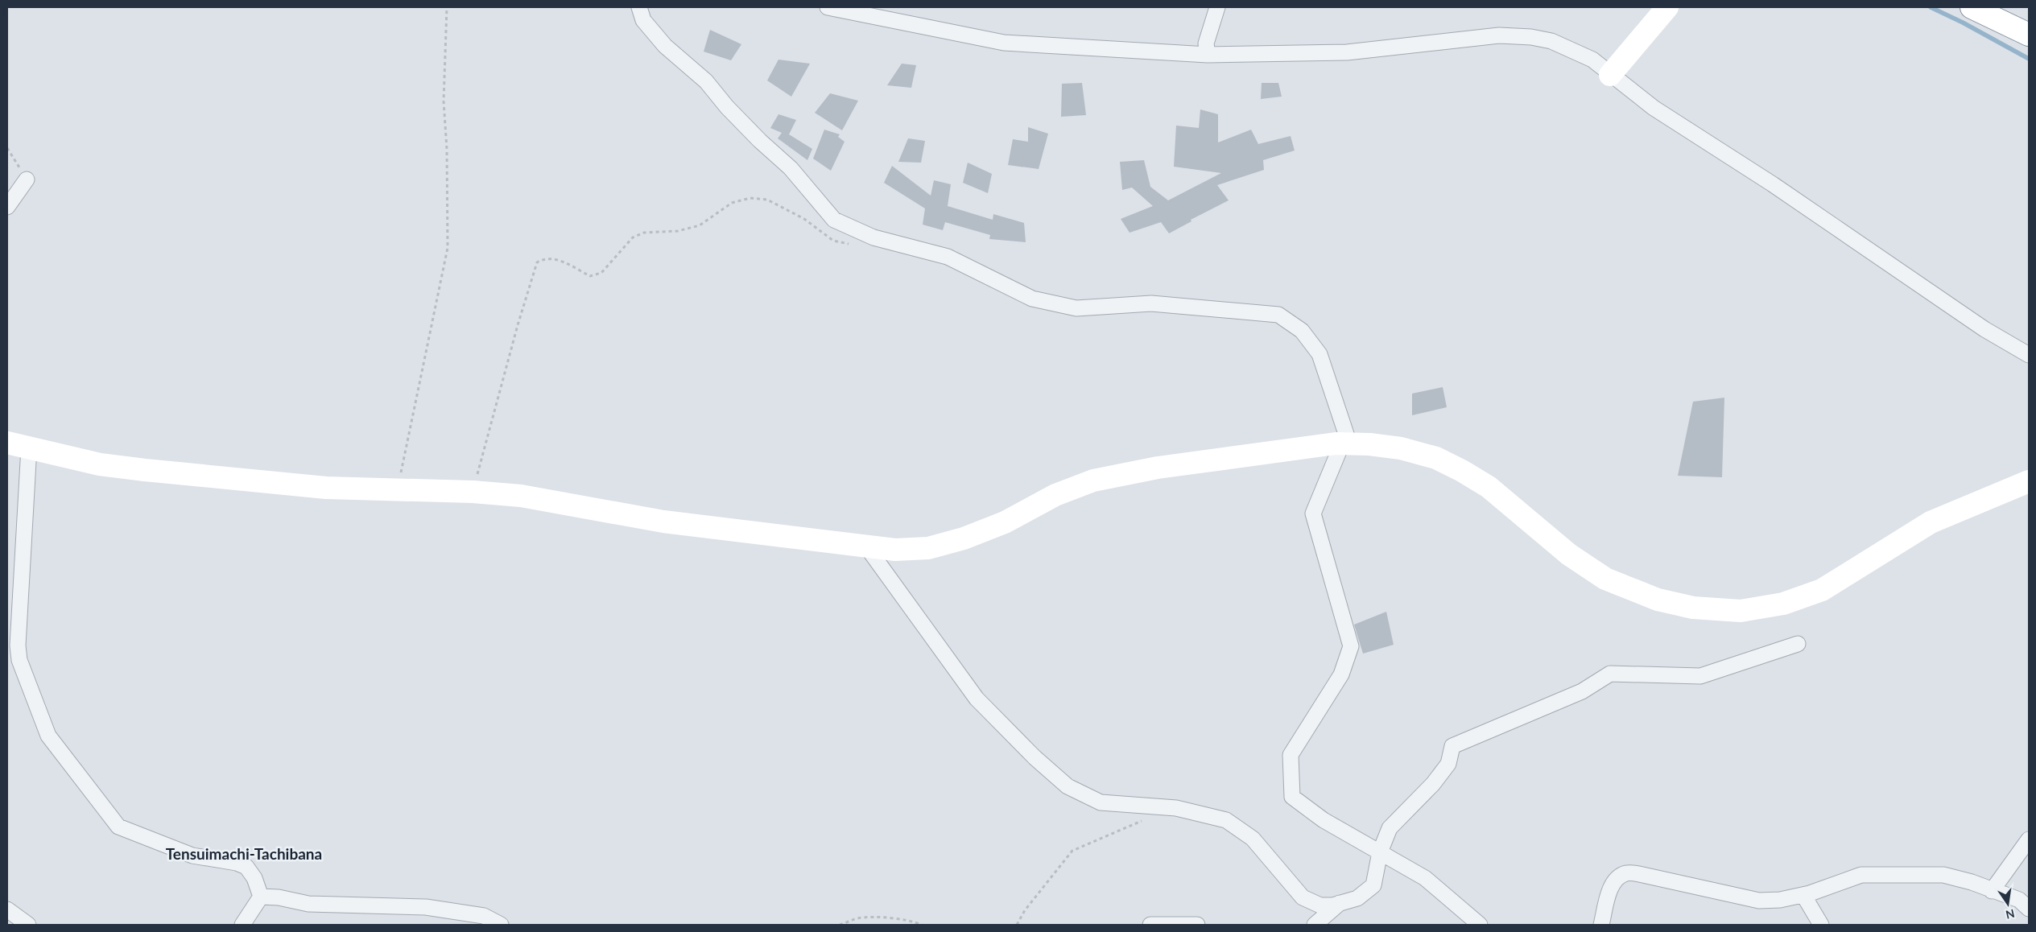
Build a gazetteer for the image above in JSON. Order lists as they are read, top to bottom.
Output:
{
  "districts": ["Tensuimachi-Tachibana"],
  "north": "bottom"
}
